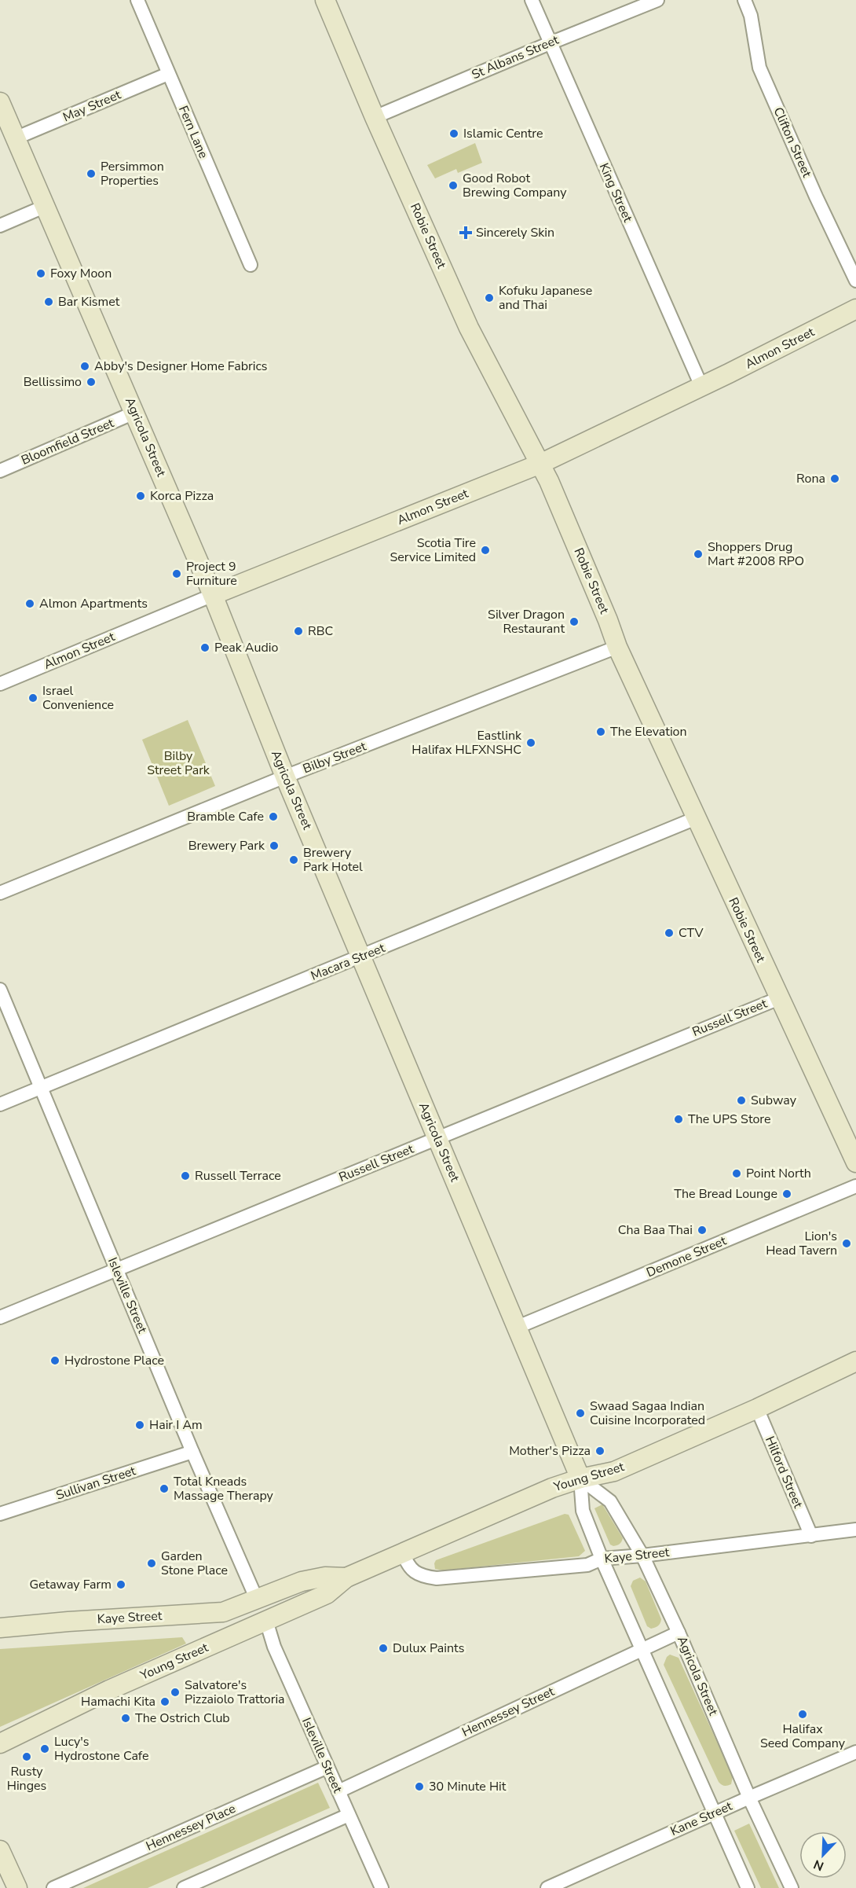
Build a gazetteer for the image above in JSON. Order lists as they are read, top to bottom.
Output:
{
  "streets": {
    "main road": [
      "Robie Street",
      "Almon Street",
      "Agricola Street",
      "Young Street",
      "Kaye Street"
    ],
    "street": [
      "St Albans Street",
      "May Street",
      "Fern Lane",
      "Clifton Street",
      "King Street",
      "Bloomfield Street",
      "Bilby Street",
      "Macara Street",
      "Russell Street",
      "Demone Street",
      "Isleville Street",
      "Hilford Street",
      "Sullivan Street",
      "Hennessey Street",
      "Kane Street",
      "Hennessey Place"
    ]
  },
  "crossings": [
    ["St Albans Street", "King Street"],
    ["St Albans Street", "Robie Street"],
    ["May Street", "Fern Lane"],
    ["May Street", "Agricola Street"],
    ["King Street", "Almon Street"],
    ["Robie Street", "Almon Street"],
    ["Robie Street", "Bilby Street"],
    ["Robie Street", "Macara Street"],
    ["Robie Street", "Russell Street"],
    ["Almon Street", "Agricola Street"],
    ["Agricola Street", "Bloomfield Street"],
    ["Agricola Street", "Bilby Street"],
    ["Agricola Street", "Macara Street"],
    ["Agricola Street", "Russell Street"],
    ["Agricola Street", "Demone Street"],
    ["Agricola Street", "Young Street"],
    ["Agricola Street", "Kaye Street"],
    ["Agricola Street", "Hennessey Street"],
    ["Agricola Street", "Kane Street"],
    ["Macara Street", "Isleville Street"],
    ["Russell Street", "Isleville Street"],
    ["Isleville Street", "Young Street"],
    ["Isleville Street", "Sullivan Street"],
    ["Isleville Street", "Kaye Street"],
    ["Isleville Street", "Hennessey Street"],
    ["Isleville Street", "Hennessey Place"],
    ["Hilford Street", "Young Street"],
    ["Hilford Street", "Kaye Street"],
    ["Young Street", "Kaye Street"]
  ],
  "parks": ["Bilby Street Park"],
  "places": {
    "other": [
      "Islamic Centre",
      "Persimmon Properties",
      "Good Robot Brewing Company",
      "Foxy Moon",
      "Kofuku Japanese and Thai",
      "Bar Kismet",
      "Abby's Designer Home Fabrics",
      "Bellissimo",
      "Rona",
      "Korca Pizza",
      "Scotia Tire Service Limited",
      "Shoppers Drug Mart #2008 RPO",
      "Project 9 Furniture",
      "Almon Apartments",
      "Silver Dragon Restaurant",
      "RBC",
      "Peak Audio",
      "Israel Convenience",
      "The Elevation",
      "Eastlink Halifax HLFXNSHC",
      "Bramble Cafe",
      "Brewery Park",
      "Brewery Park Hotel",
      "CTV",
      "Subway",
      "The UPS Store",
      "Point North",
      "Russell Terrace",
      "The Bread Lounge",
      "Cha Baa Thai",
      "Lion's Head Tavern",
      "Hydrostone Place",
      "Swaad Sagaa Indian Cuisine Incorporated",
      "Hair I Am",
      "Mother's Pizza",
      "Total Kneads Massage Therapy",
      "Garden Stone Place",
      "Getaway Farm",
      "Dulux Paints",
      "Salvatore's Pizzaiolo Trattoria",
      "Hamachi Kita",
      "Halifax Seed Company",
      "The Ostrich Club",
      "Lucy's Hydrostone Cafe",
      "Rusty Hinges",
      "30 Minute Hit"
    ],
    "health": ["Sincerely Skin"]
  },
  "north": "bottom left"
}
